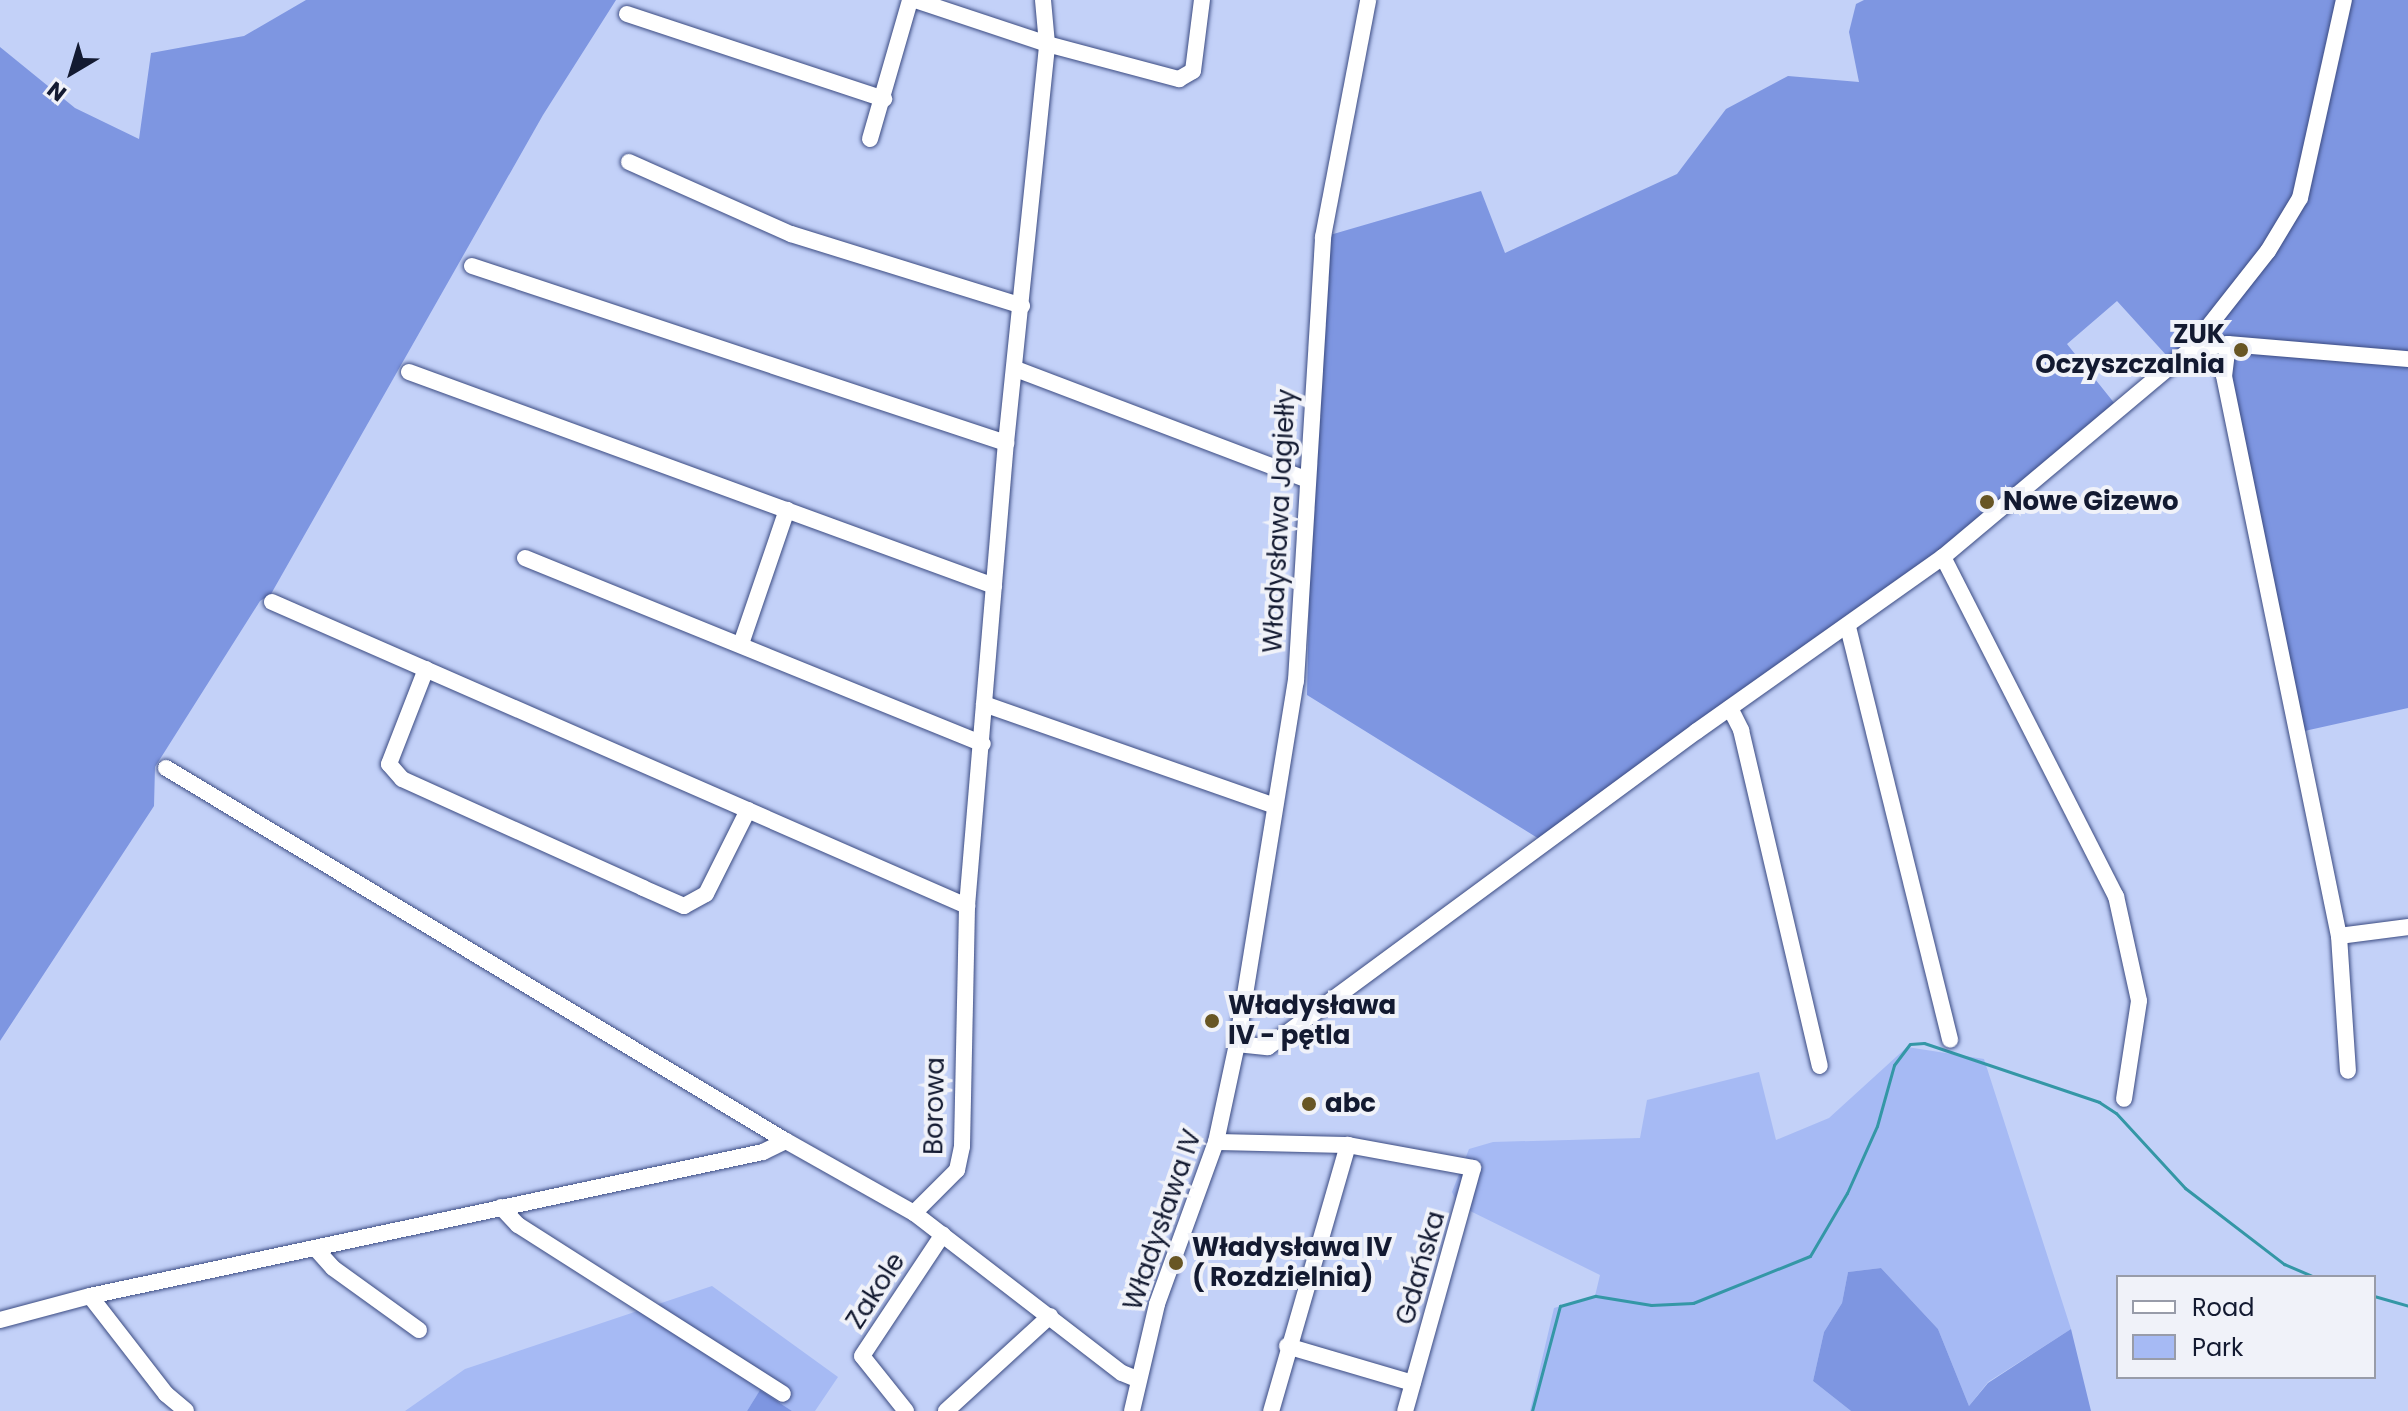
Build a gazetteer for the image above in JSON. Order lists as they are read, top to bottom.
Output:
{
  "streets": {
    "street": [
      "Władysława Jagiełły",
      "Borowa",
      "Władysława IV",
      "Gdańska",
      "Zakole"
    ]
  },
  "crossings": [
    ["Władysława Jagiełły", "Władysława IV"]
  ],
  "places": [
    "ZUK Oczyszczalnia",
    "Nowe Gizewo",
    "Władysława IV - pętla",
    "abc",
    "Władysława IV ( Rozdzielnia)"
  ],
  "legend": ["Road", "Park"],
  "north": "bottom left"
}
